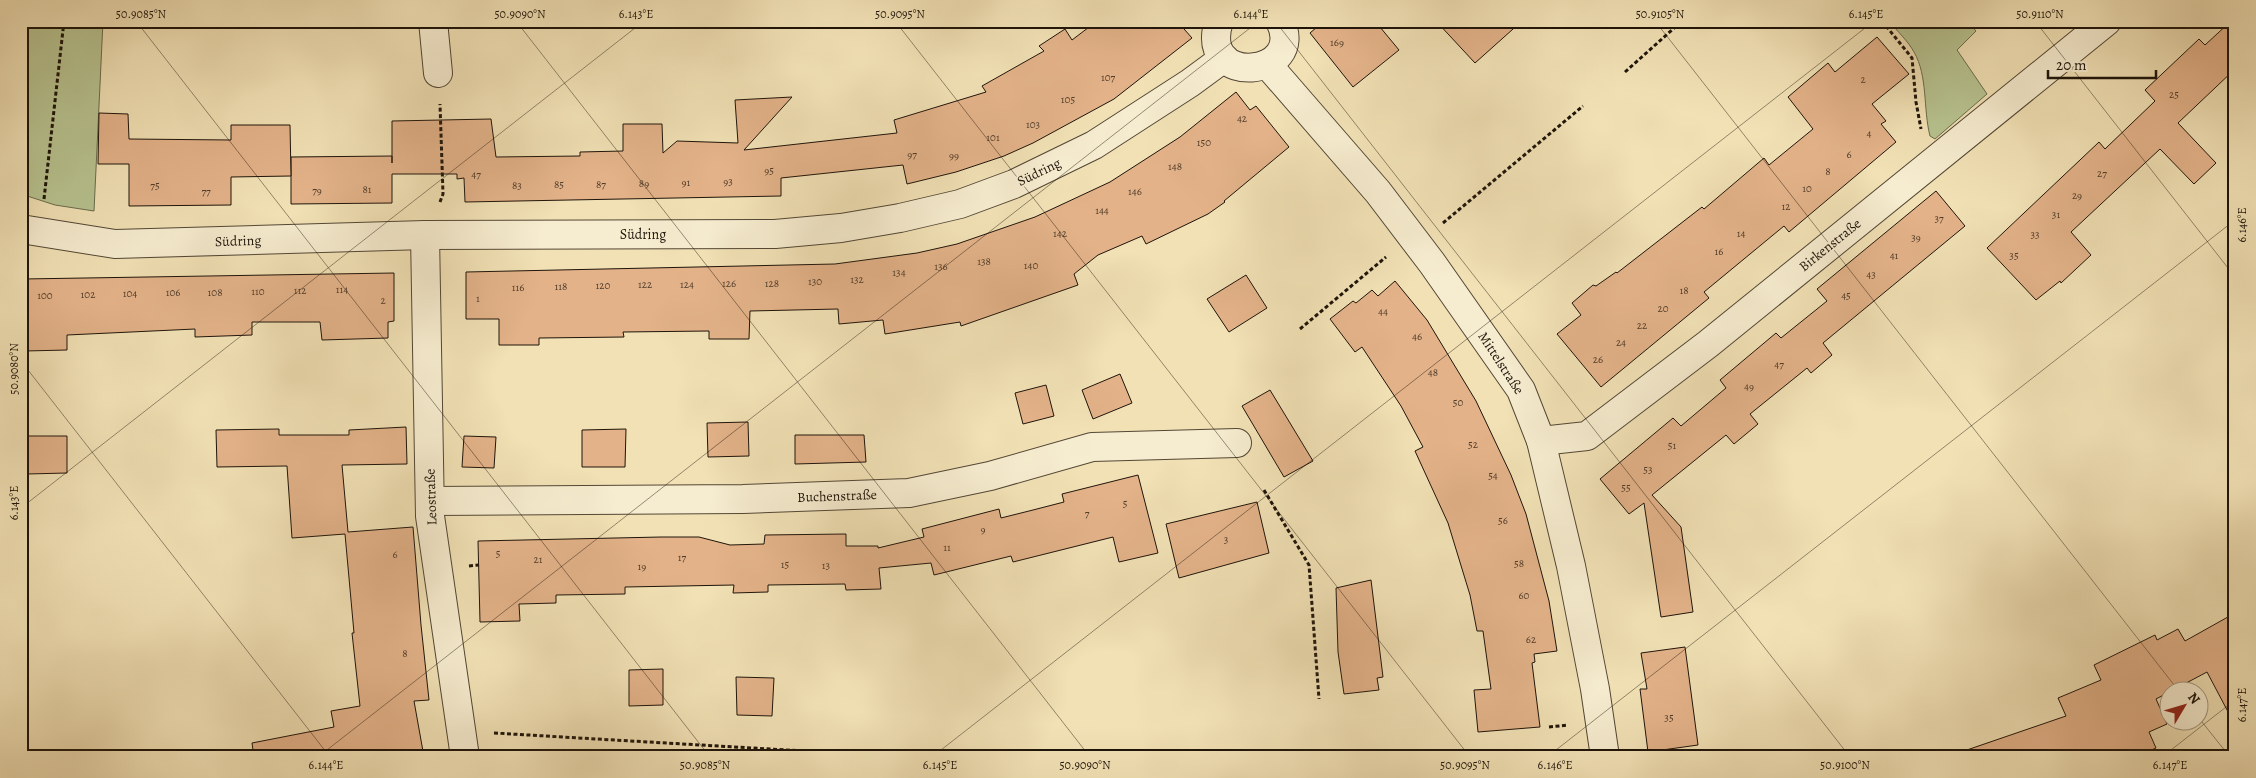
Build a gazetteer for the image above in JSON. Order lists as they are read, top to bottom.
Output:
{
  "streets": {
    "street": [
      "Südring",
      "Birkenstraße",
      "Mittelstraße",
      "Buchenstraße",
      "Leostraße"
    ]
  },
  "crossings": [
    ["Südring", "Leostraße"],
    ["Birkenstraße", "Mittelstraße"],
    ["Buchenstraße", "Leostraße"]
  ],
  "house_numbers": [
    "169",
    "107",
    "2",
    "25",
    "105",
    "42",
    "103",
    "4",
    "101",
    "150",
    "97",
    "6",
    "99",
    "148",
    "95",
    "8",
    "27",
    "47",
    "93",
    "91",
    "89",
    "85",
    "87",
    "75",
    "83",
    "10",
    "81",
    "79",
    "77",
    "146",
    "29",
    "12",
    "144",
    "31",
    "37",
    "142",
    "14",
    "33",
    "39",
    "16",
    "41",
    "35",
    "138",
    "140",
    "136",
    "134",
    "43",
    "132",
    "130",
    "126",
    "128",
    "122",
    "124",
    "120",
    "118",
    "116",
    "114",
    "112",
    "18",
    "110",
    "106",
    "108",
    "104",
    "102",
    "100",
    "45",
    "1",
    "2",
    "20",
    "44",
    "22",
    "46",
    "24",
    "26",
    "47",
    "48",
    "49",
    "50",
    "52",
    "51",
    "53",
    "54",
    "55",
    "5",
    "7",
    "56",
    "9",
    "3",
    "11",
    "5",
    "6",
    "17",
    "21",
    "58",
    "15",
    "13",
    "19",
    "60",
    "62",
    "8",
    "35"
  ],
  "scale_bar": "20 m",
  "north": "top right",
  "coordinates": [
    "50.9085°N",
    "50.9090°N",
    "6.143°E",
    "50.9095°N",
    "6.144°E",
    "50.9105°N",
    "6.145°E",
    "50.9110°N",
    "6.146°E",
    "50.9080°N",
    "6.147°E",
    "50.9100°N"
  ]
}
